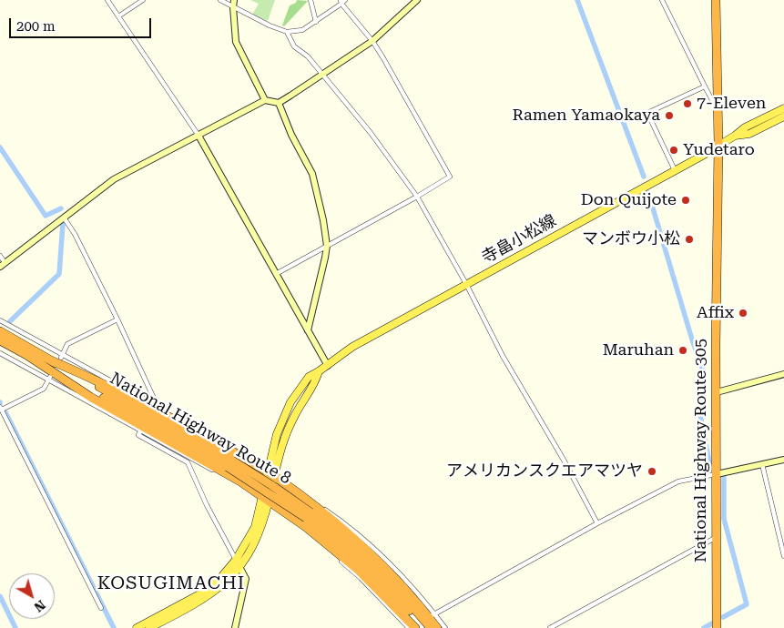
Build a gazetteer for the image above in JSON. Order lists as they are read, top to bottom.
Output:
{
  "streets": {
    "highway": ["National Highway Route 8", "National Highway Route 305"],
    "main road": ["寺畠小松線"]
  },
  "crossings": [
    ["寺畠小松線", "National Highway Route 305"]
  ],
  "districts": ["KOSUGIMACHI"],
  "places": [
    "7-Eleven",
    "Ramen Yamaokaya",
    "Yudetaro",
    "Don Quijote",
    "マンボウ小松",
    "Affix",
    "Maruhan",
    "アメリカンスクエアマツヤ"
  ],
  "scale_bar": "200 m",
  "north": "bottom right"
}
